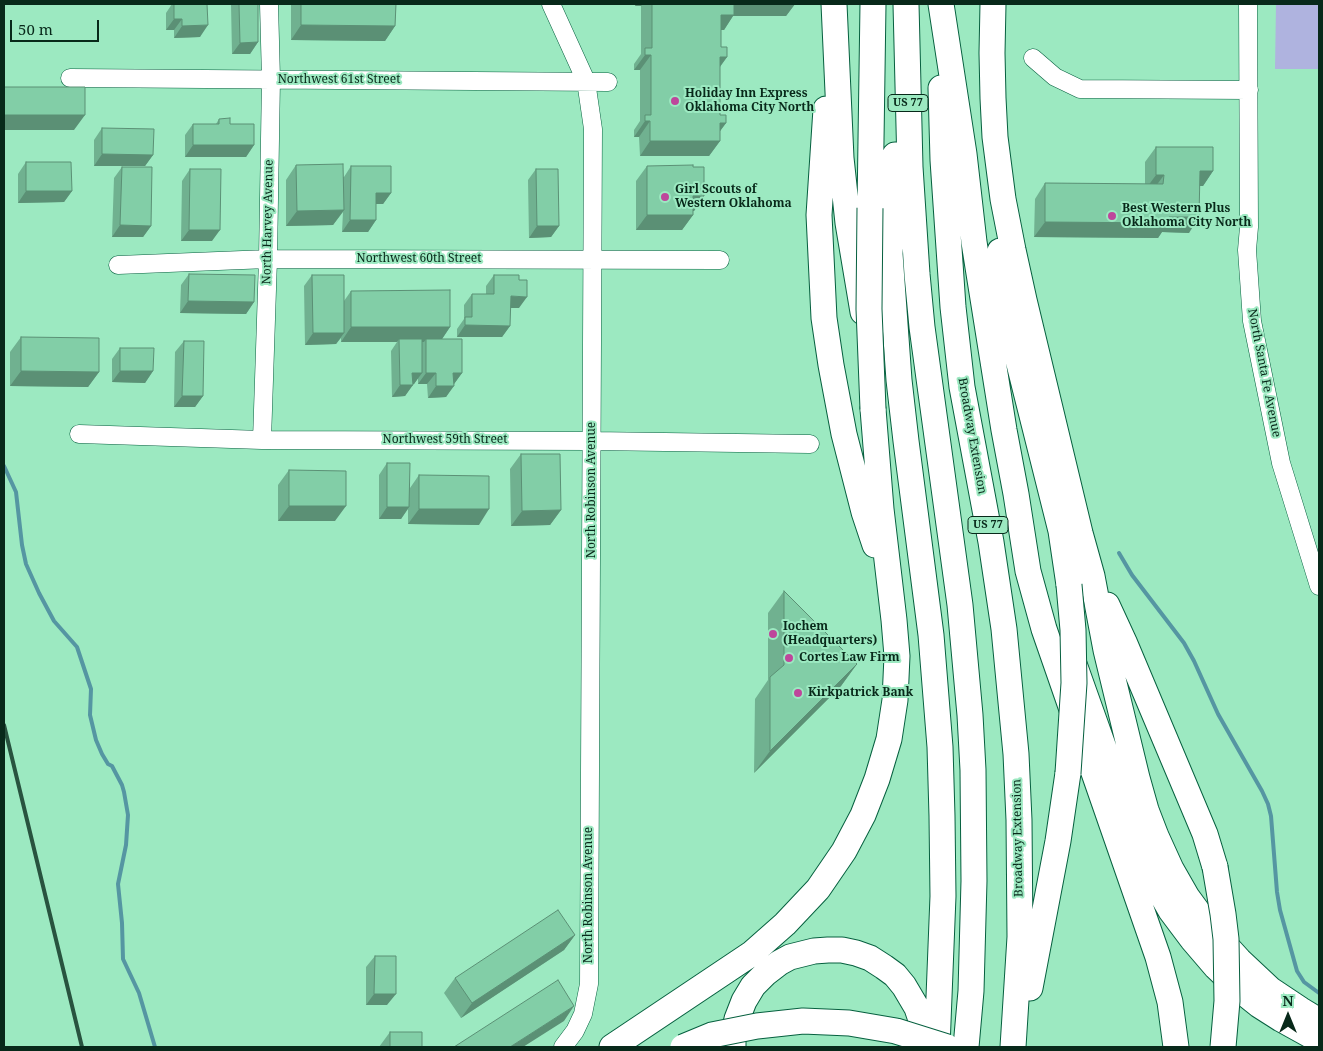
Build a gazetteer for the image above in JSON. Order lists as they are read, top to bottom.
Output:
{
  "streets": {
    "highway": ["US 77", "Broadway Extension"],
    "street": [
      "Northwest 61st Street",
      "North Harvey Avenue",
      "Northwest 60th Street",
      "North Santa Fe Avenue",
      "Northwest 59th Street",
      "North Robinson Avenue"
    ]
  },
  "crossings": [
    ["Northwest 61st Street", "North Harvey Avenue"],
    ["Northwest 61st Street", "North Robinson Avenue"],
    ["North Harvey Avenue", "Northwest 60th Street"],
    ["North Harvey Avenue", "Northwest 59th Street"],
    ["Northwest 60th Street", "North Robinson Avenue"],
    ["Northwest 59th Street", "North Robinson Avenue"]
  ],
  "places": [
    "Holiday Inn Express Oklahoma City North",
    "Girl Scouts of Western Oklahoma",
    "Best Western Plus Oklahoma City North",
    "Iochem (Headquarters)",
    "Cortes Law Firm",
    "Kirkpatrick Bank"
  ],
  "scale_bar": "50 m",
  "north": "top"
}
